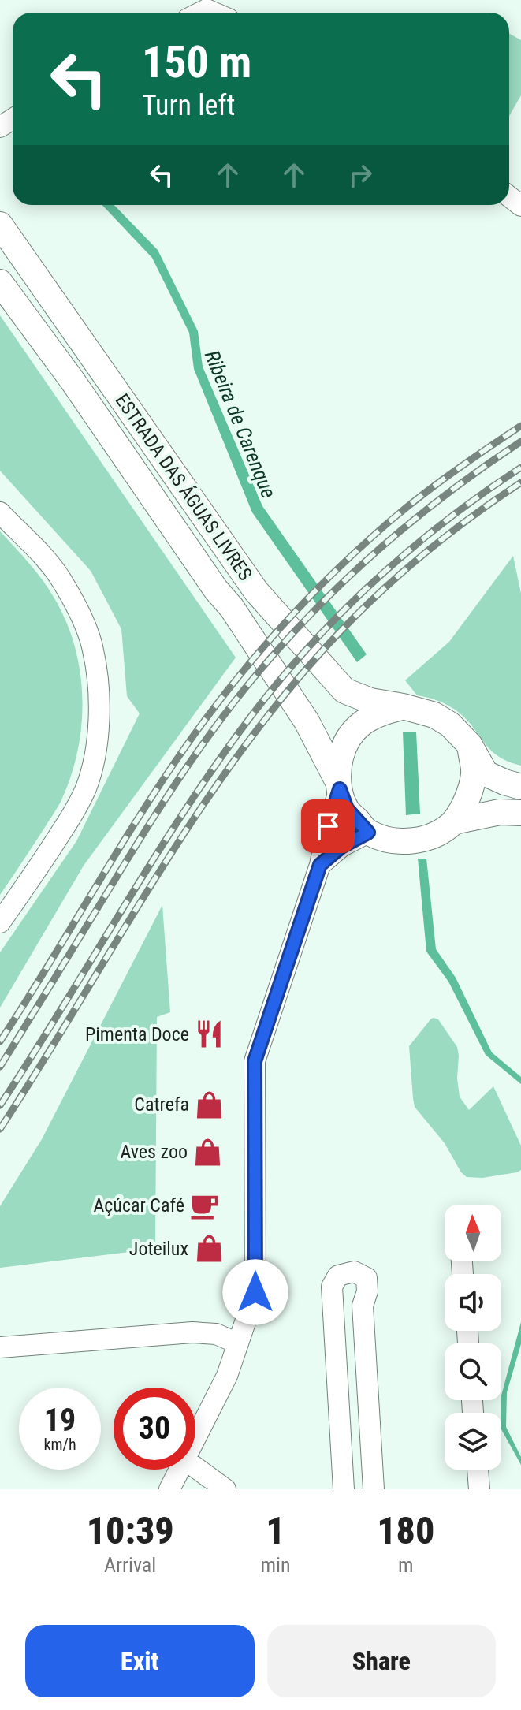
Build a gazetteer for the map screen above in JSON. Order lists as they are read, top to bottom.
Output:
{
  "streets": {
    "street": ["ESTRADA DAS ÁGUAS LIVRES"]
  },
  "water": ["Ribeira de Carenque"],
  "places": {
    "restaurant": ["Pimenta Doce"],
    "shop": ["Catrefa", "Aves zoo", "Joteilux"],
    "cafe": ["Açúcar Café"]
  },
  "north": "top",
  "page": {
    "turn": ["150 m", "Turn left"],
    "speed": "19 km/h",
    "limit": "30",
    "eta": [
      "10:39",
      "Arrival",
      "1",
      "min",
      "180",
      "m"
    ],
    "buttons": ["Exit", "Share"]
  }
}
